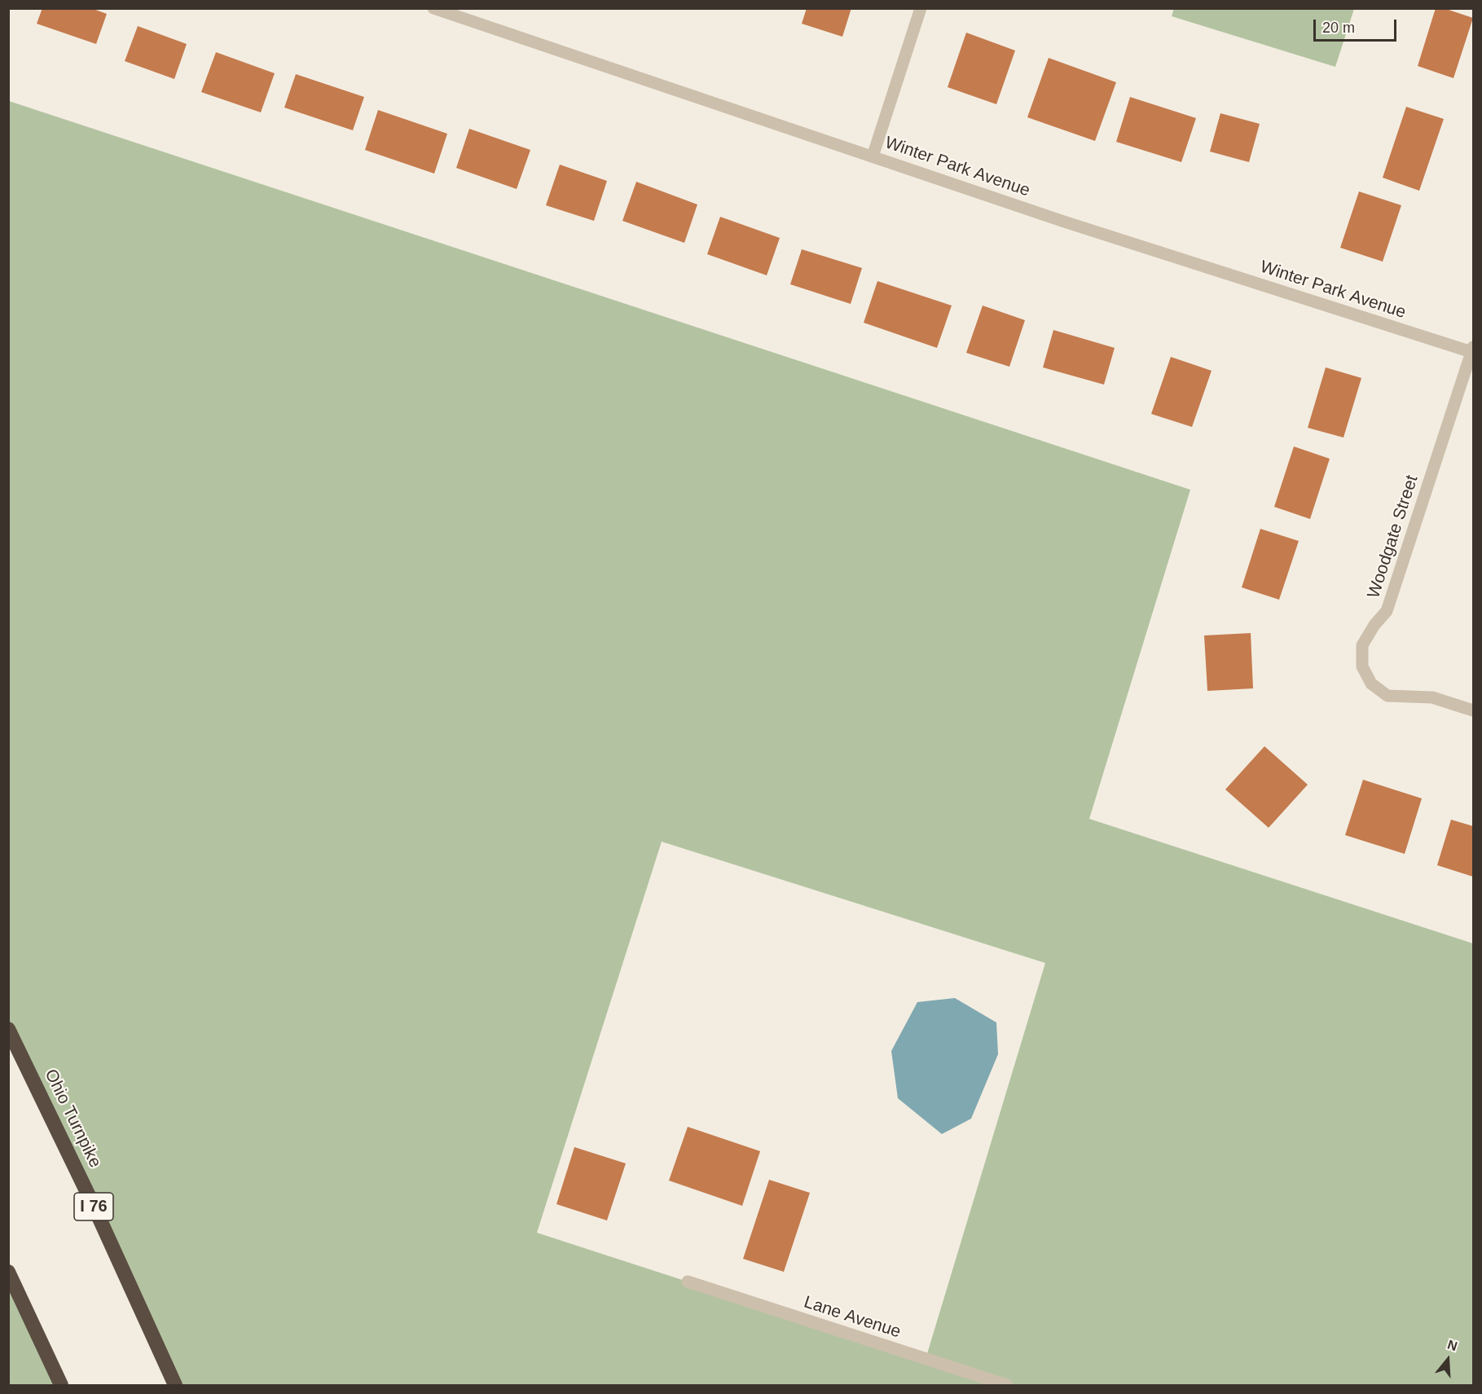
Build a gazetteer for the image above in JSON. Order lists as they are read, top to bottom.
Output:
{
  "streets": {
    "highway": ["Ohio Turnpike", "I 76"],
    "street": ["Winter Park Avenue", "Woodgate Street", "Lane Avenue"]
  },
  "crossings": [
    ["Winter Park Avenue", "Woodgate Street"]
  ],
  "scale_bar": "20 m",
  "north": "top"
}
